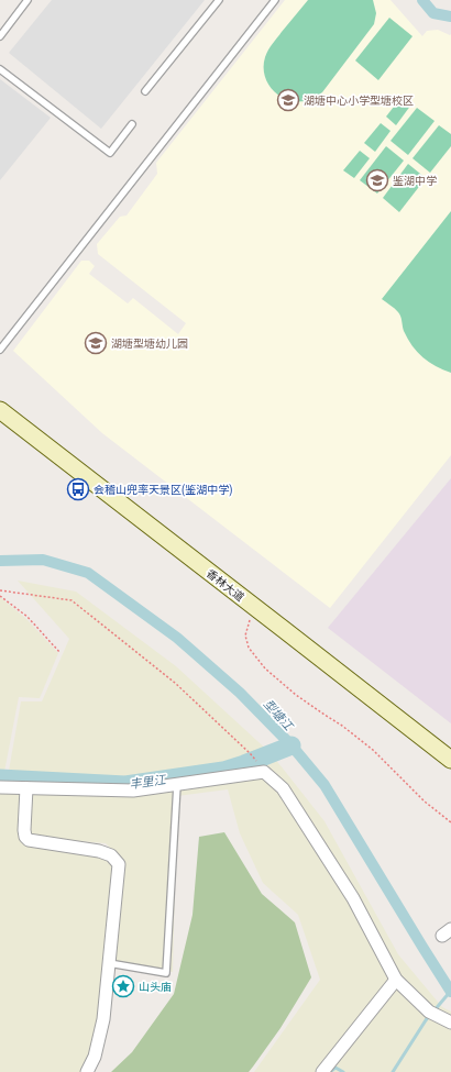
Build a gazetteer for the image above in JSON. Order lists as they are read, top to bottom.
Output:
{
  "streets": {
    "main road": ["香林大道"]
  },
  "water": ["型塘江", "丰里江"],
  "places": {
    "school or university": ["湖塘中心小学型塘校区", "鉴湖中学", "湖塘型塘幼儿园"],
    "bus stop": ["会稽山兜率天景区(鉴湖中学)"],
    "place": ["山头庙"]
  }
}
